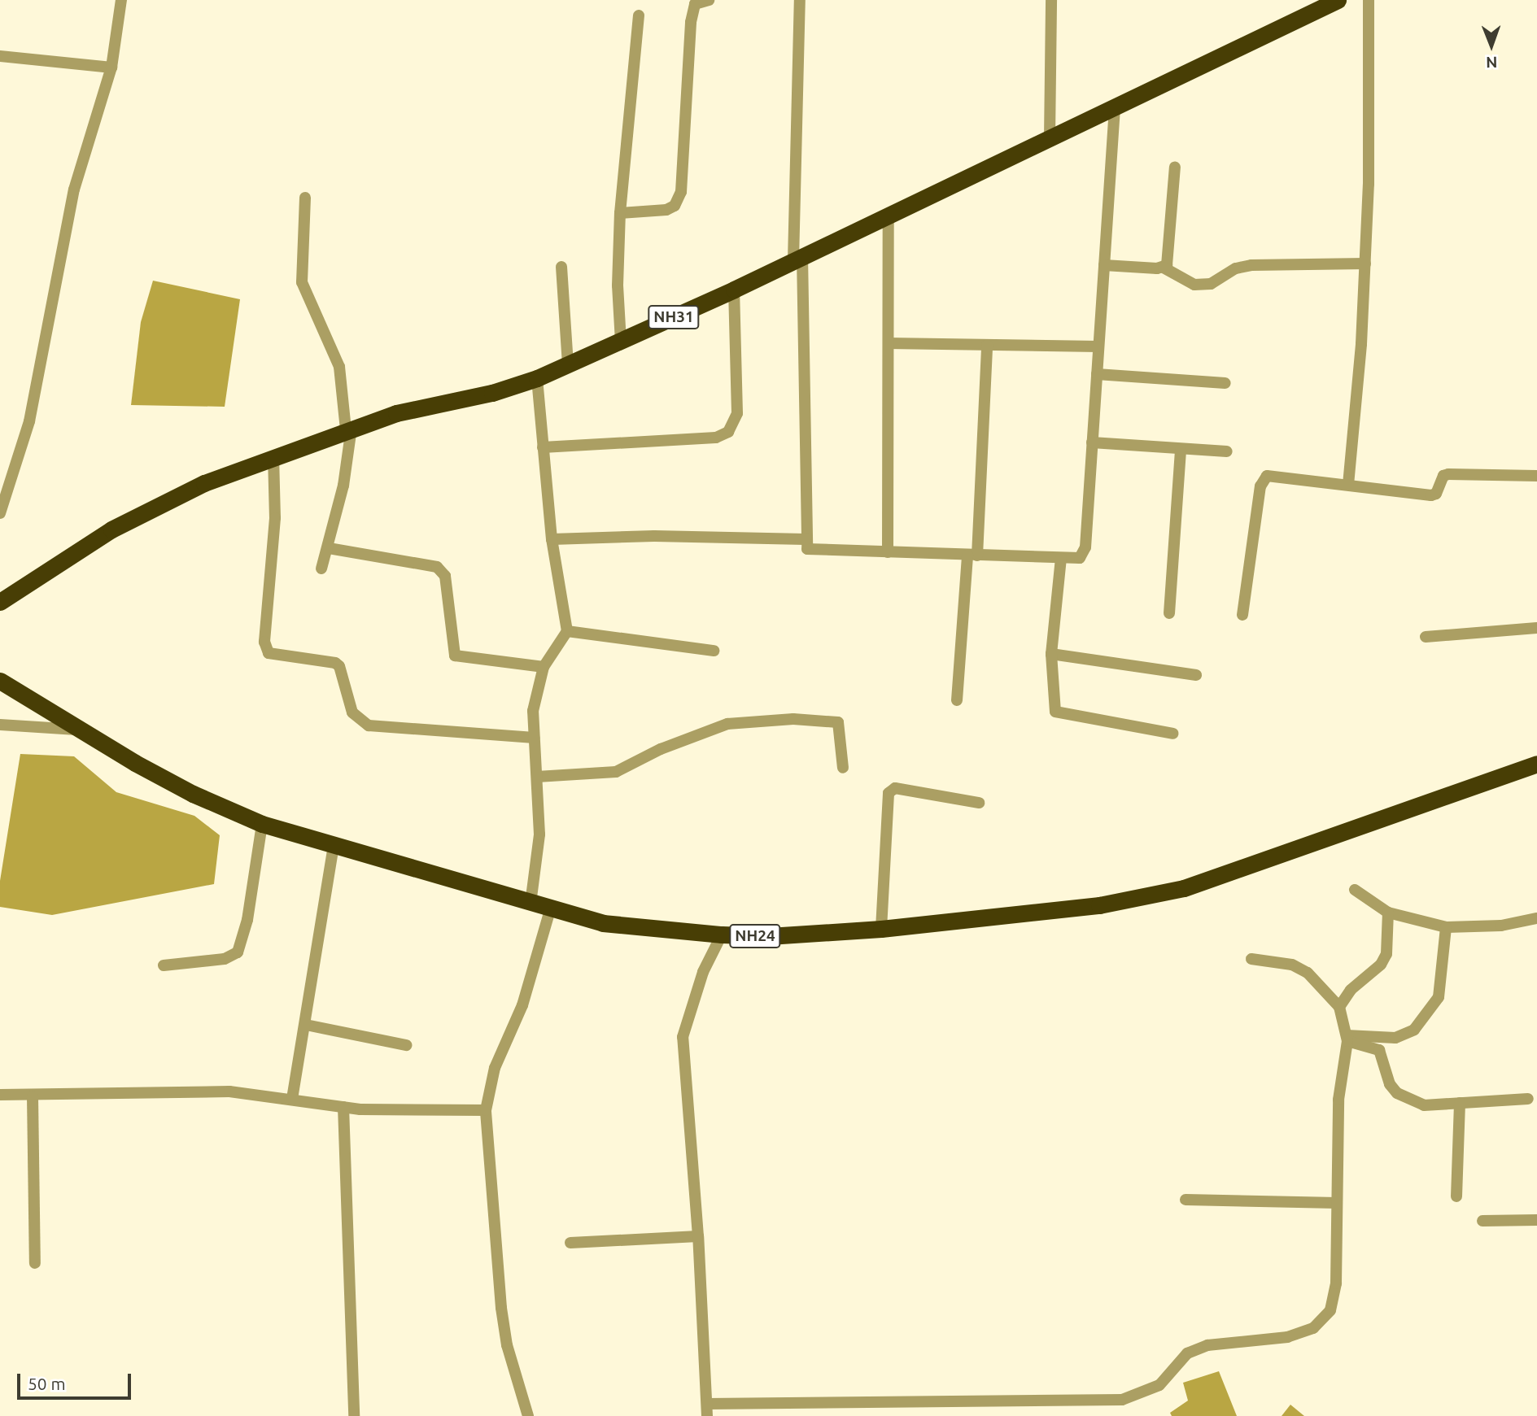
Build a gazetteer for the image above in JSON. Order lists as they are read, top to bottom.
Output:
{
  "streets": {
    "highway": ["NH31", "NH24"]
  },
  "scale_bar": "50 m",
  "north": "bottom"
}
